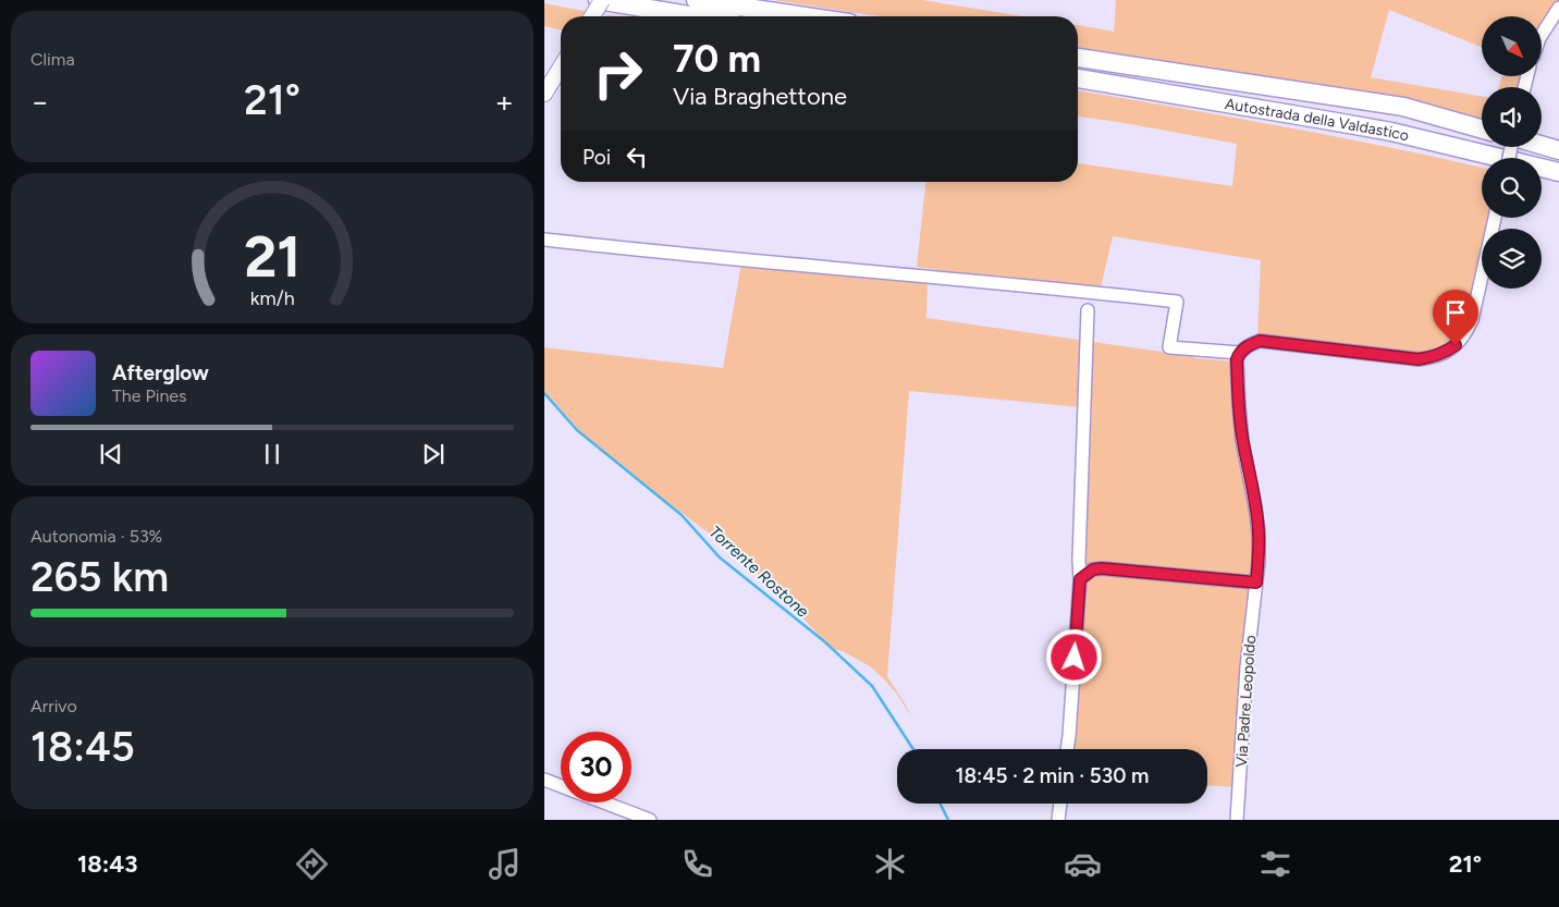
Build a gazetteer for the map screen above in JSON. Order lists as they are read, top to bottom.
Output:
{
  "streets": {
    "highway": ["Autostrada della Valdastico"],
    "street": ["Via Padre Leopoldo"]
  },
  "water": ["Torrente Rostone"],
  "north": "bottom right",
  "page": {
    "tile": [
      "Clima",
      ["Autonomia · 53%", "265 km"],
      ["Arrivo", "18:45"]
    ],
    "turn": ["70 m", "Via Braghettone"],
    "heat": ["−", "21°", "+"],
    "then": "Poi",
    "song": ["Afterglow", "The Pines"],
    "limit": "30",
    "trip": "18:45 · 2 min · 530 m",
    "tabs": ["18:43", "21°"],
    "gauge": ["21", "km/h"]
  }
}
